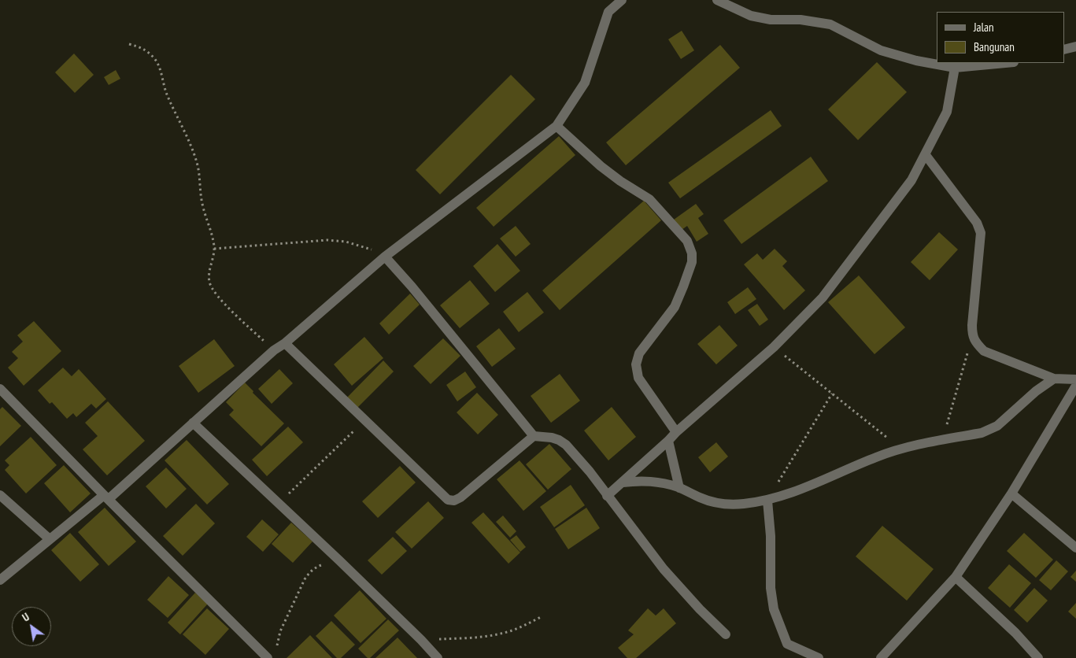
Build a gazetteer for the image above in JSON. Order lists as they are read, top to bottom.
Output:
{
  "legend": ["Jalan", "Bangunan"],
  "north": "top left"
}
